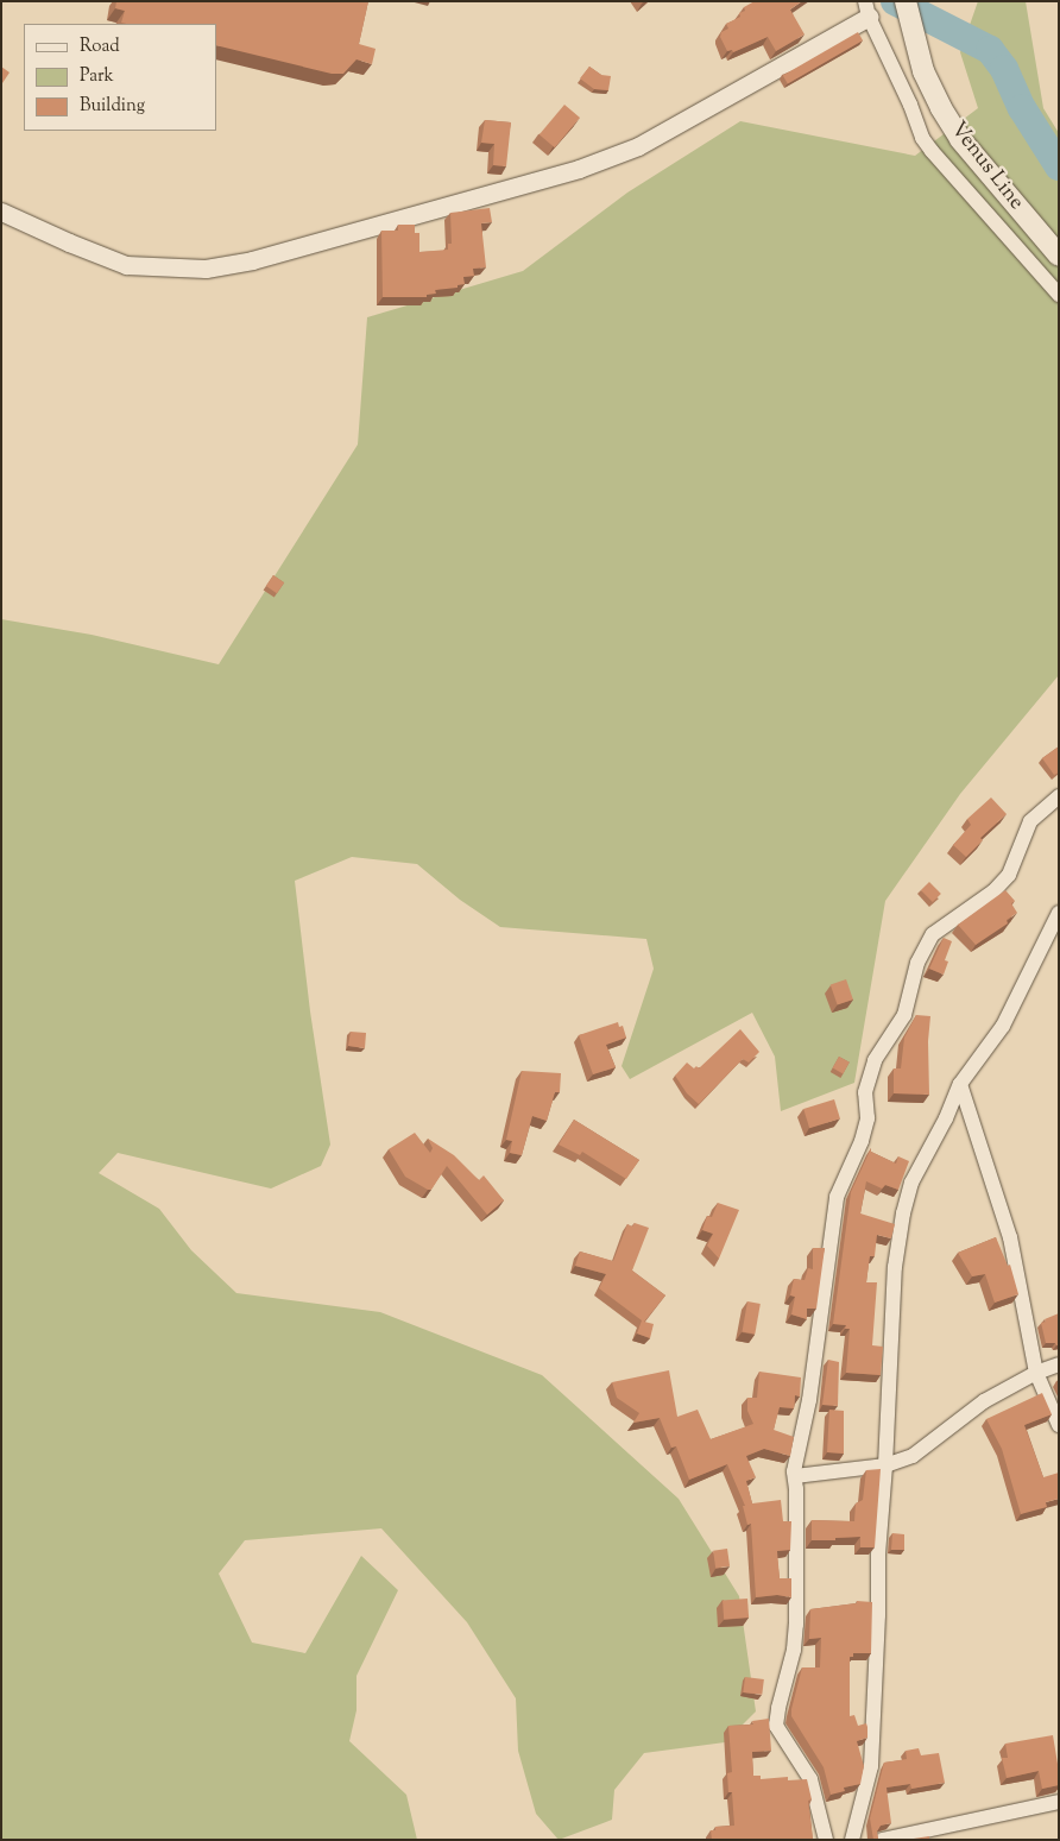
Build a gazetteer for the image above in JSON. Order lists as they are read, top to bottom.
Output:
{
  "streets": {
    "main road": ["Venus Line"]
  },
  "legend": ["Road", "Park", "Building"]
}
